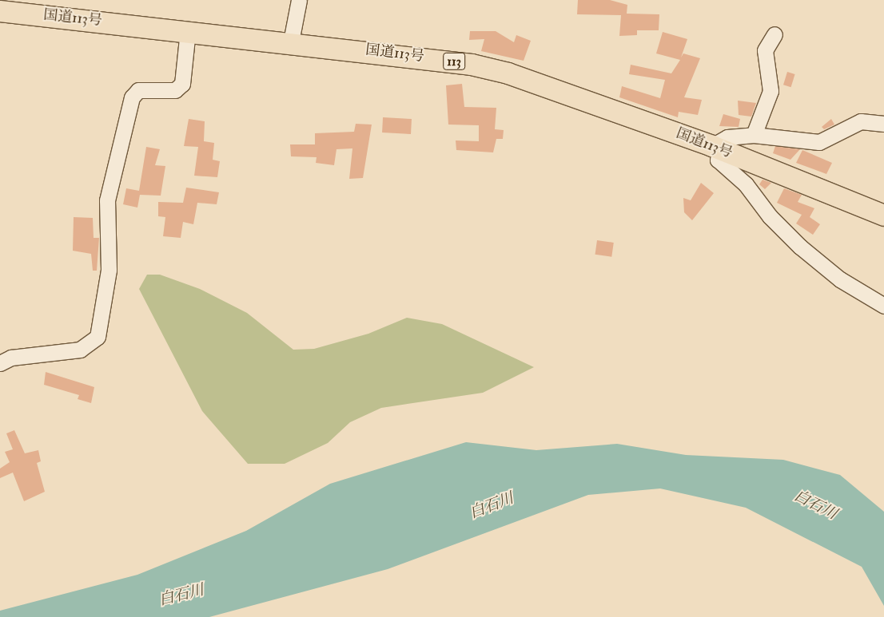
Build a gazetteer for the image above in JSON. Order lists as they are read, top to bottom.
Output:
{
  "streets": {
    "highway": ["国道113号", "113"]
  },
  "water": ["白石川"]
}
